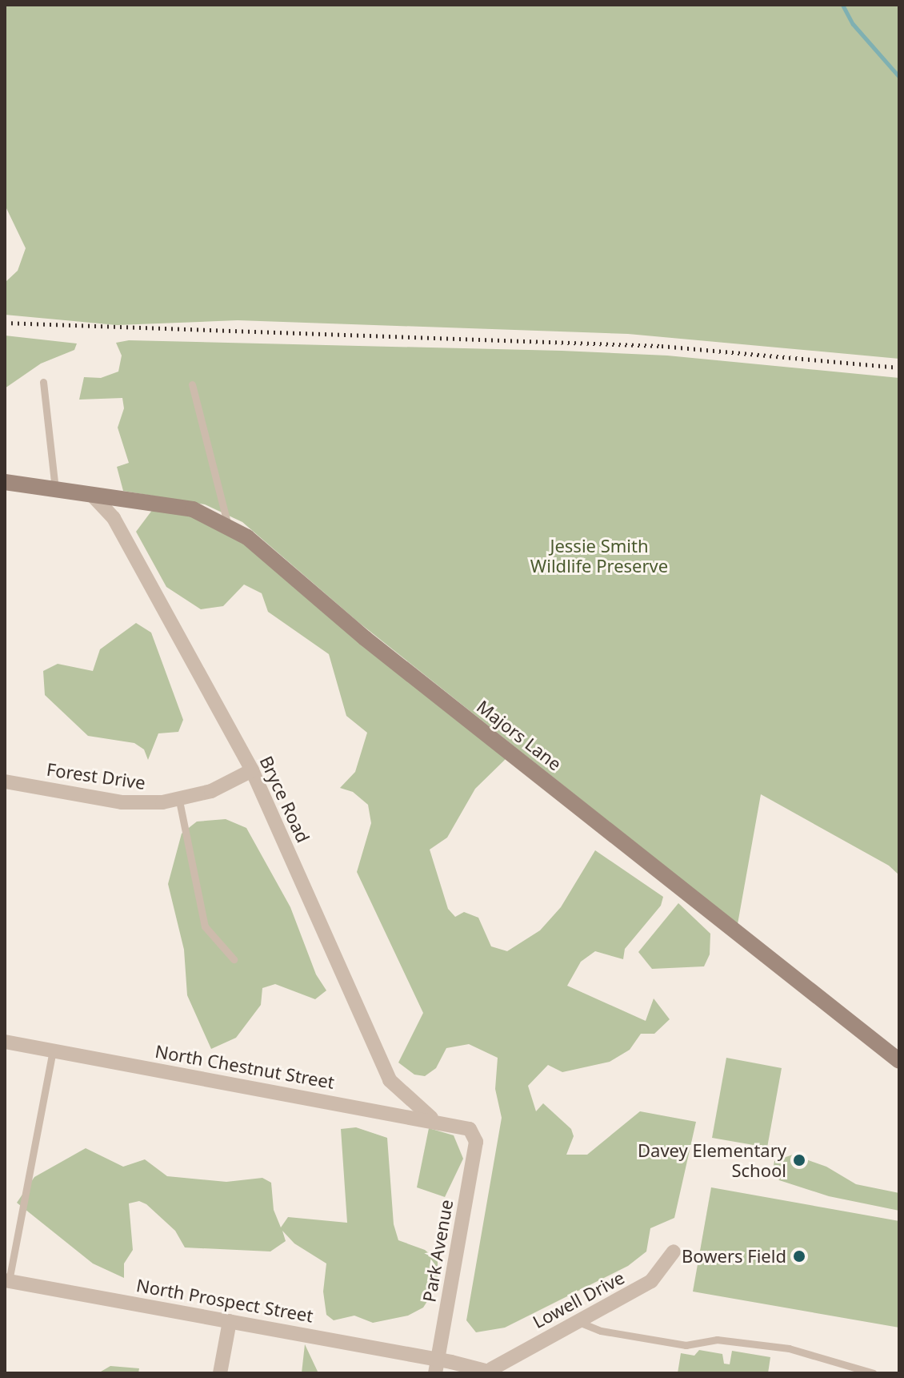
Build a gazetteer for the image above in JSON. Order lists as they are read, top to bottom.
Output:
{
  "streets": {
    "street": [
      "Majors Lane",
      "Forest Drive",
      "Bryce Road",
      "North Chestnut Street",
      "Park Avenue",
      "Lowell Drive",
      "North Prospect Street"
    ]
  },
  "crossings": [
    ["Majors Lane", "Bryce Road"],
    ["Forest Drive", "Bryce Road"],
    ["Bryce Road", "North Chestnut Street"],
    ["North Chestnut Street", "Park Avenue"],
    ["Park Avenue", "North Prospect Street"],
    ["Lowell Drive", "North Prospect Street"]
  ],
  "parks": ["Jessie Smith Wildlife Preserve"],
  "places": ["Davey Elementary School", "Bowers Field"]
}
